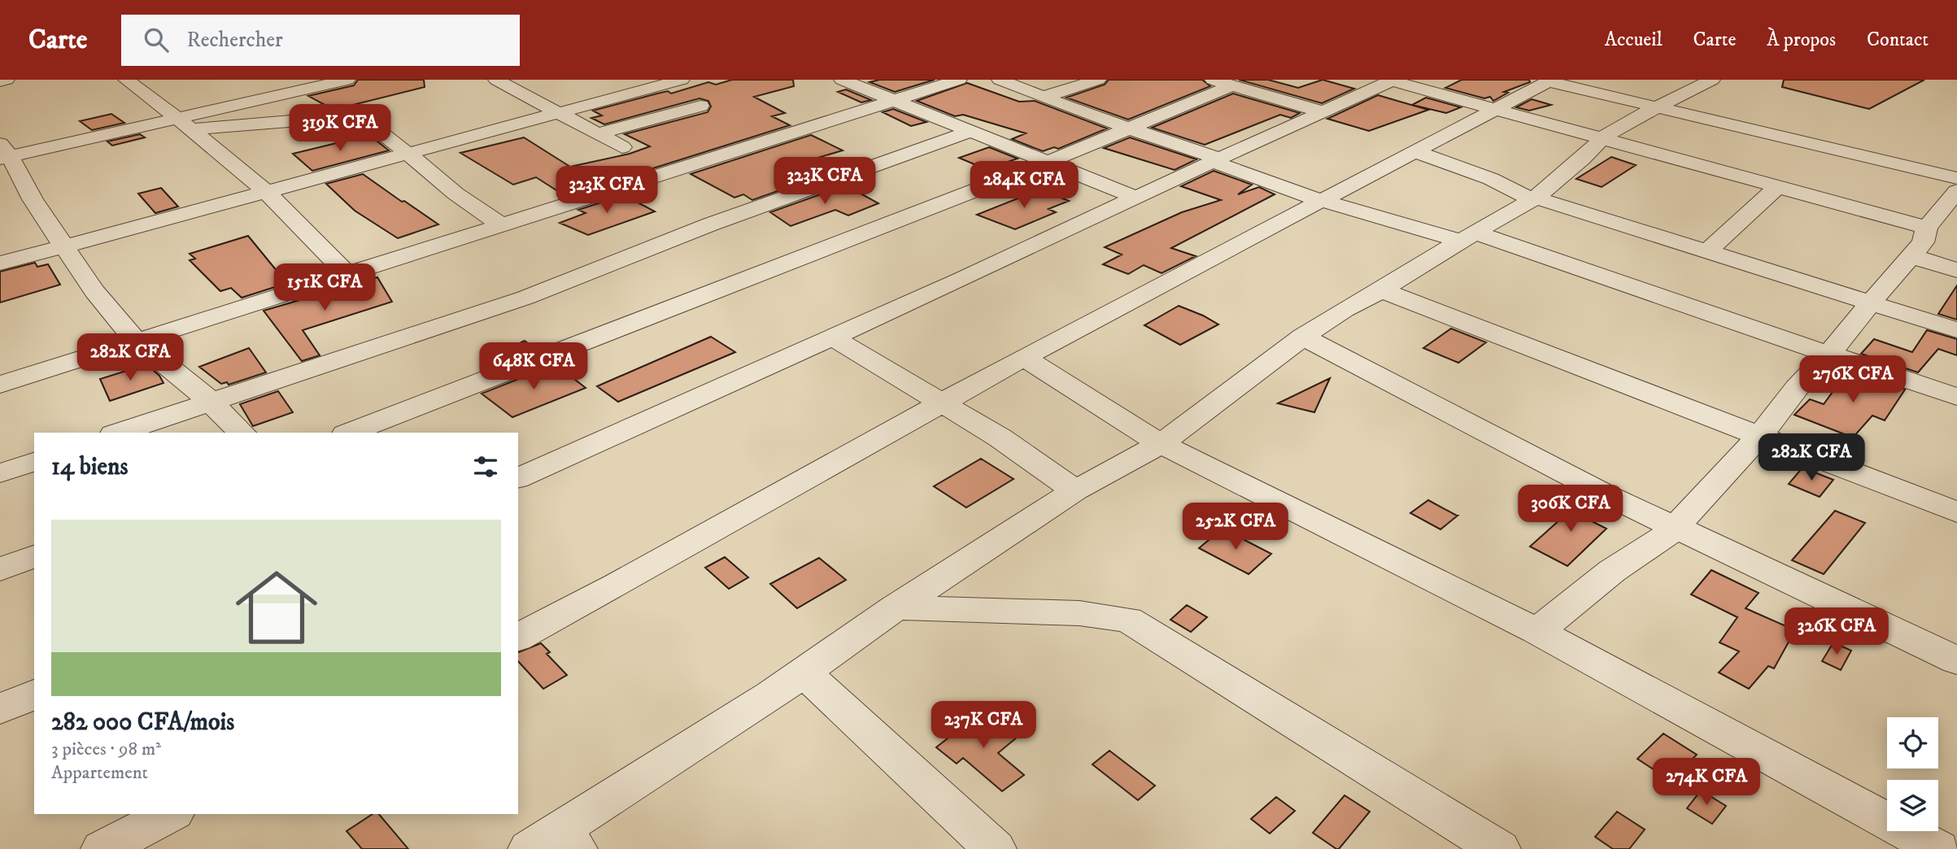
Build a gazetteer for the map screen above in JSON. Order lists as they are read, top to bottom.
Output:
{
  "page": {
    "header": "Carte",
    "search": "Rechercher",
    "nav": [
      "Accueil",
      "Carte",
      "À propos",
      "Contact"
    ],
    "price": [
      "319K CFA",
      "323K CFA",
      "284K CFA",
      "323K CFA",
      "151K CFA",
      "282K CFA",
      "648K CFA",
      "276K CFA",
      "282K CFA",
      "306K CFA",
      "252K CFA",
      "326K CFA",
      "237K CFA",
      "274K CFA"
    ],
    "heading": "14 biens",
    "list": [
      {
        "name": "282 000 CFA/mois",
        "note": "3 pièces · 98 m² · Appartement"
      }
    ]
  }
}
